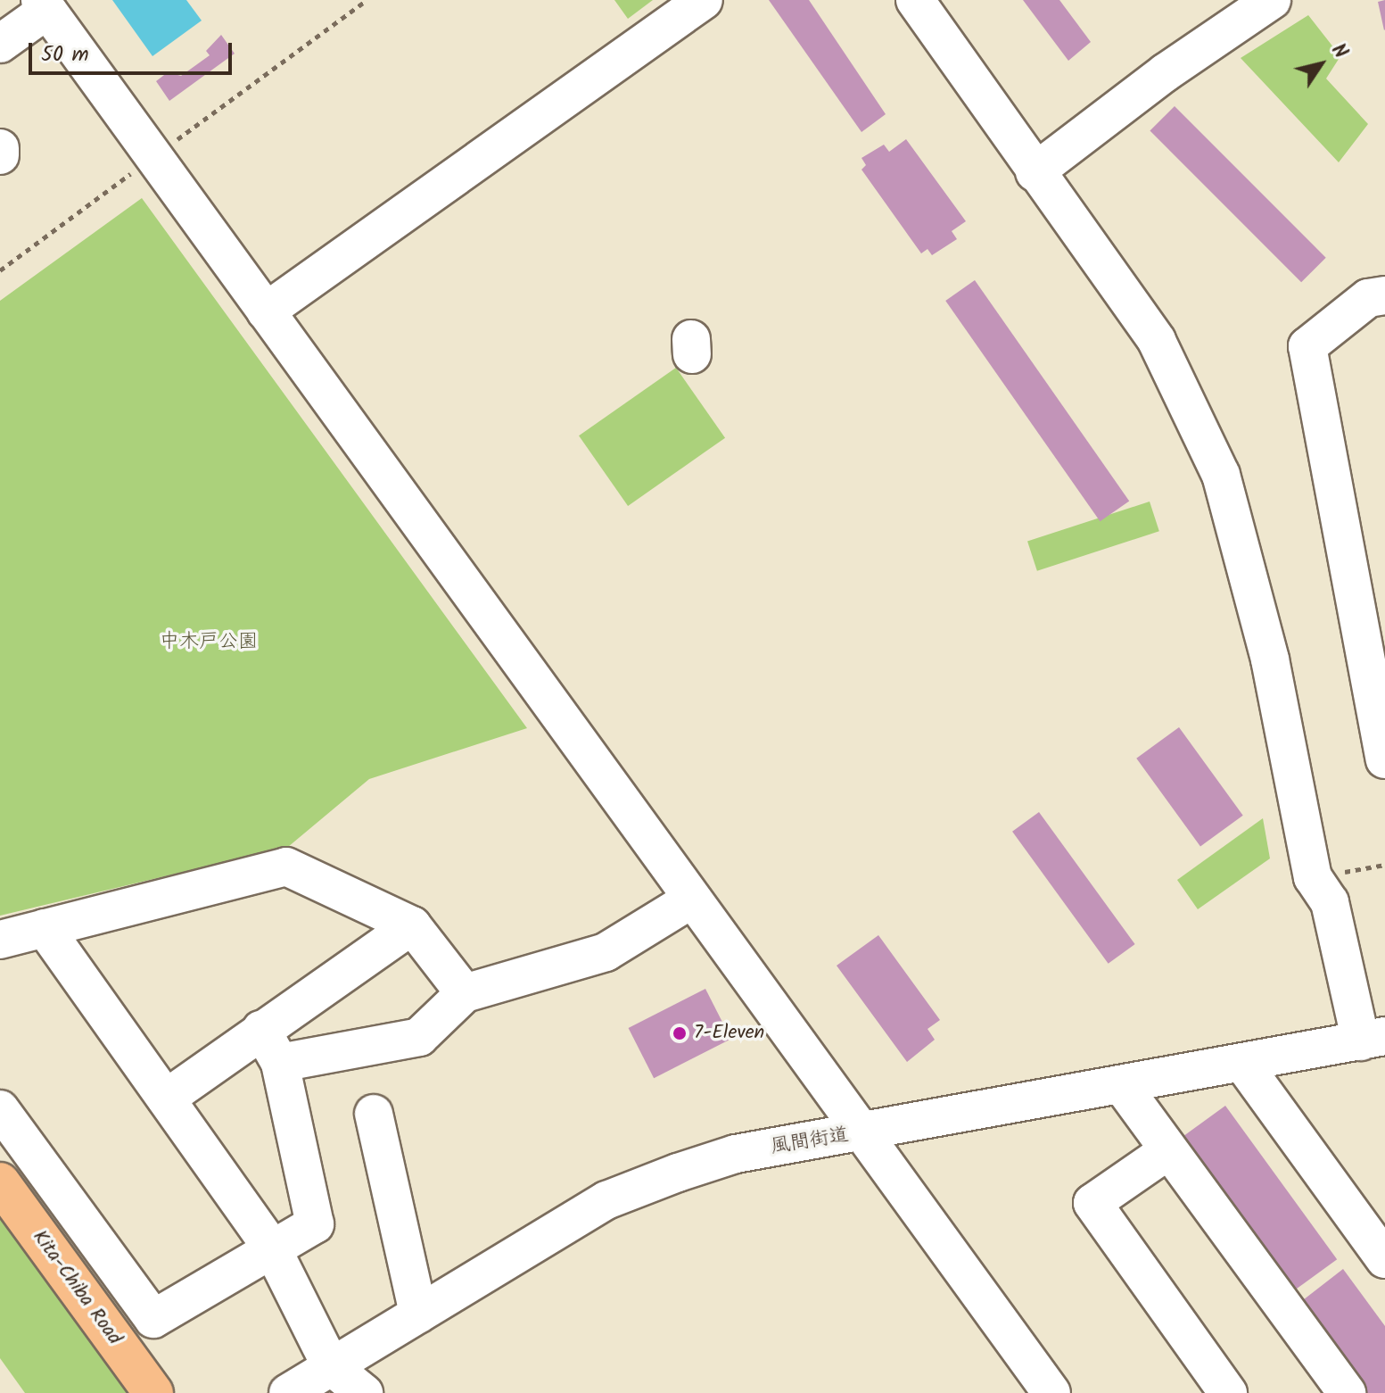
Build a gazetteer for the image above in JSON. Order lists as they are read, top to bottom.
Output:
{
  "streets": {
    "highway": ["Kita-Chiba Road"],
    "street": ["風間街道"]
  },
  "parks": ["中木戸公園"],
  "places": ["7-Eleven"],
  "scale_bar": "50 m",
  "north": "top right"
}
